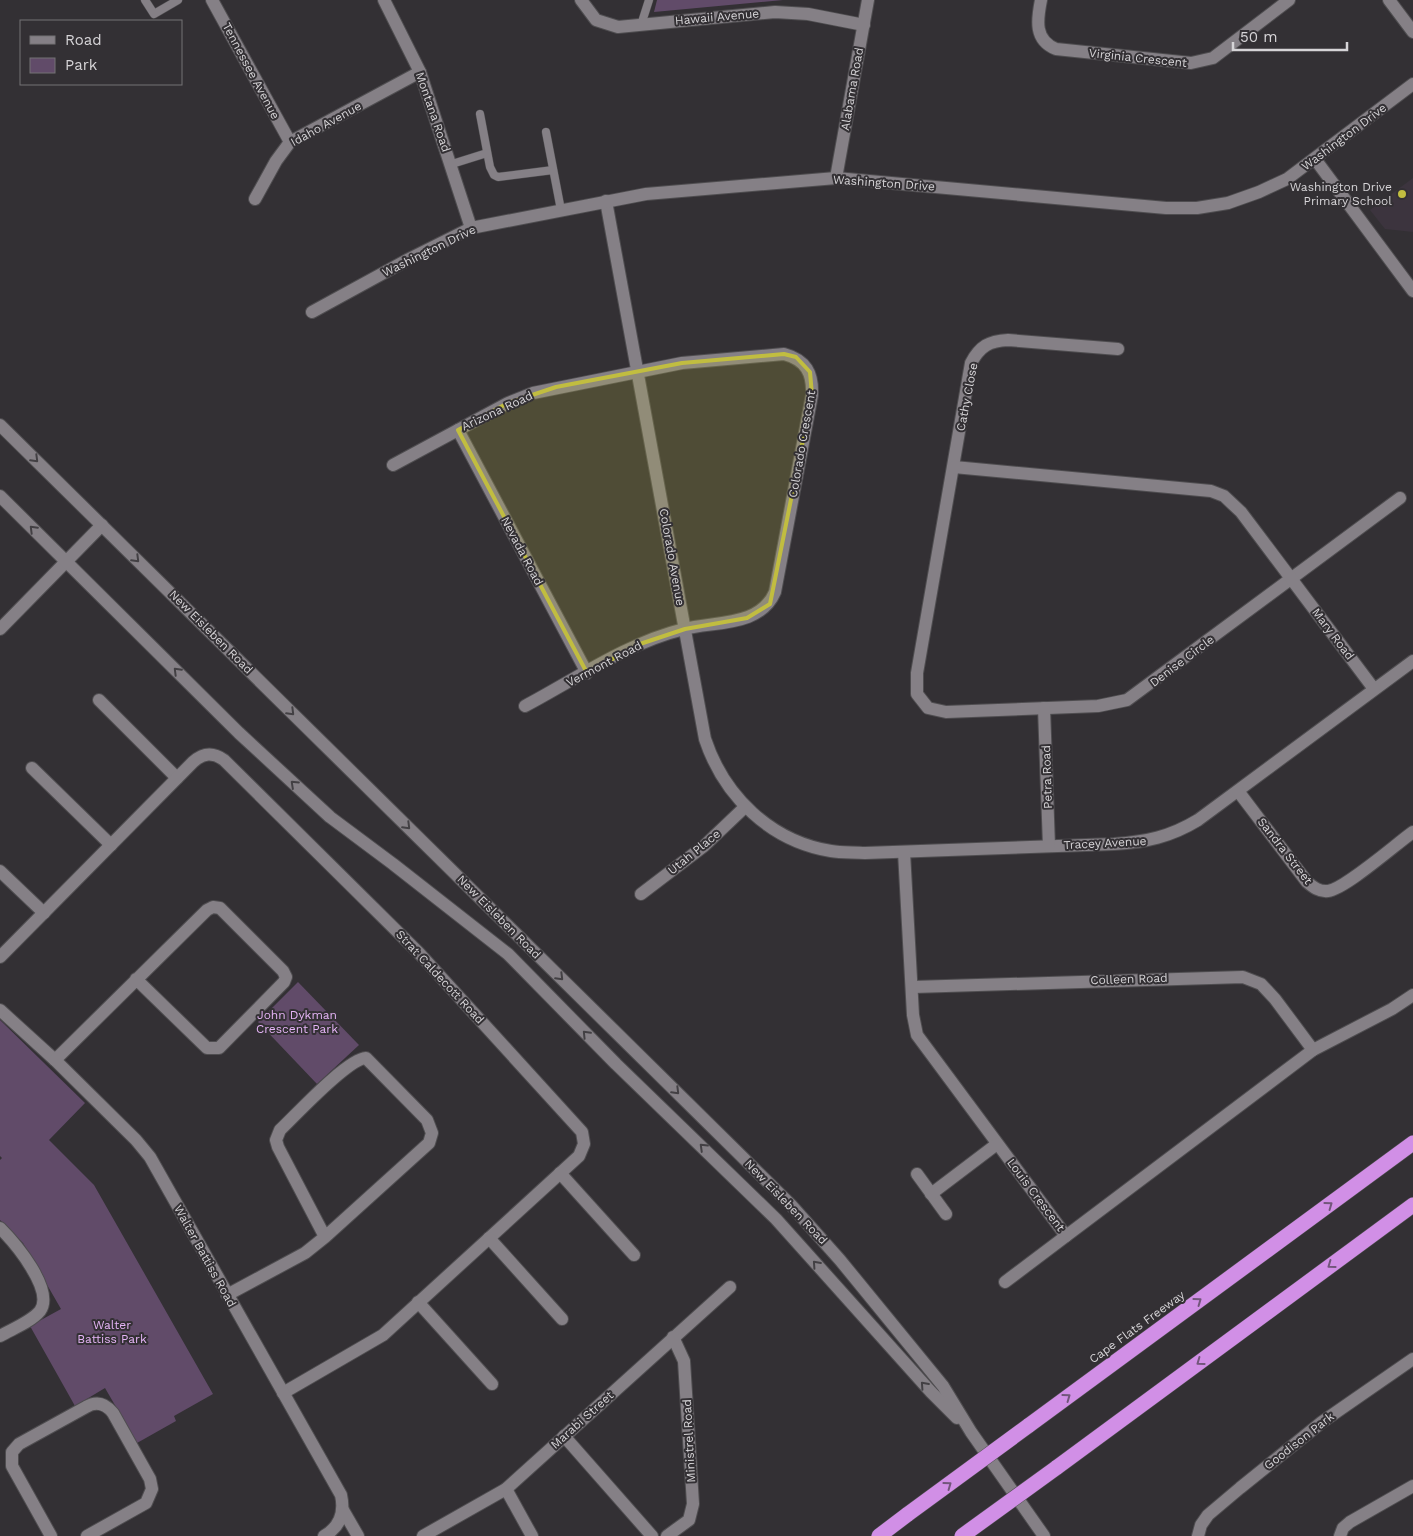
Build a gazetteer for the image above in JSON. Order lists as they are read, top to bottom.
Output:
{
  "streets": {
    "highway": ["Cape Flats Freeway"],
    "street": [
      "Hawaii Avenue",
      "Virginia Crescent",
      "Tennessee Avenue",
      "Alabama Road",
      "Montana Road",
      "Idaho Avenue",
      "Washington Drive",
      "Cathy Close",
      "Arizona Road",
      "Colorado Crescent",
      "Nevada Road",
      "Colorado Avenue",
      "New Eisleben Road",
      "Mary Road",
      "Denise Circle",
      "Vermont Road",
      "Petra Road",
      "Tracey Avenue",
      "Sandra Street",
      "Utah Place",
      "Strat Caldecott Road",
      "Colleen Road",
      "Louis Crescent",
      "Walter Battiss Road",
      "Marabi Street",
      "Ministrel Road",
      "Goodison Park"
    ]
  },
  "crossings": [
    ["Hawaii Avenue", "Alabama Road"],
    ["Tennessee Avenue", "Idaho Avenue"],
    ["Alabama Road", "Washington Drive"],
    ["Montana Road", "Idaho Avenue"],
    ["Montana Road", "Washington Drive"],
    ["Washington Drive", "Colorado Avenue"],
    ["Cathy Close", "Denise Circle"],
    ["Arizona Road", "Colorado Crescent"],
    ["Arizona Road", "Nevada Road"],
    ["Arizona Road", "Colorado Avenue"],
    ["Colorado Crescent", "Colorado Avenue"],
    ["Colorado Crescent", "Vermont Road"],
    ["Nevada Road", "Vermont Road"],
    ["Colorado Avenue", "Vermont Road"],
    ["Colorado Avenue", "Tracey Avenue"],
    ["Colorado Avenue", "Utah Place"],
    ["Mary Road", "Denise Circle"],
    ["Mary Road", "Tracey Avenue"],
    ["Denise Circle", "Petra Road"],
    ["Petra Road", "Tracey Avenue"],
    ["Tracey Avenue", "Sandra Street"],
    ["Tracey Avenue", "Louis Crescent"],
    ["Strat Caldecott Road", "Walter Battiss Road"],
    ["Colleen Road", "Louis Crescent"],
    ["Marabi Street", "Ministrel Road"]
  ],
  "parks": ["John Dykman Crescent Park", "Walter Battiss Park"],
  "places": ["Washington Drive Primary School"],
  "legend": ["Road", "Park"],
  "scale_bar": "50 m"
}
